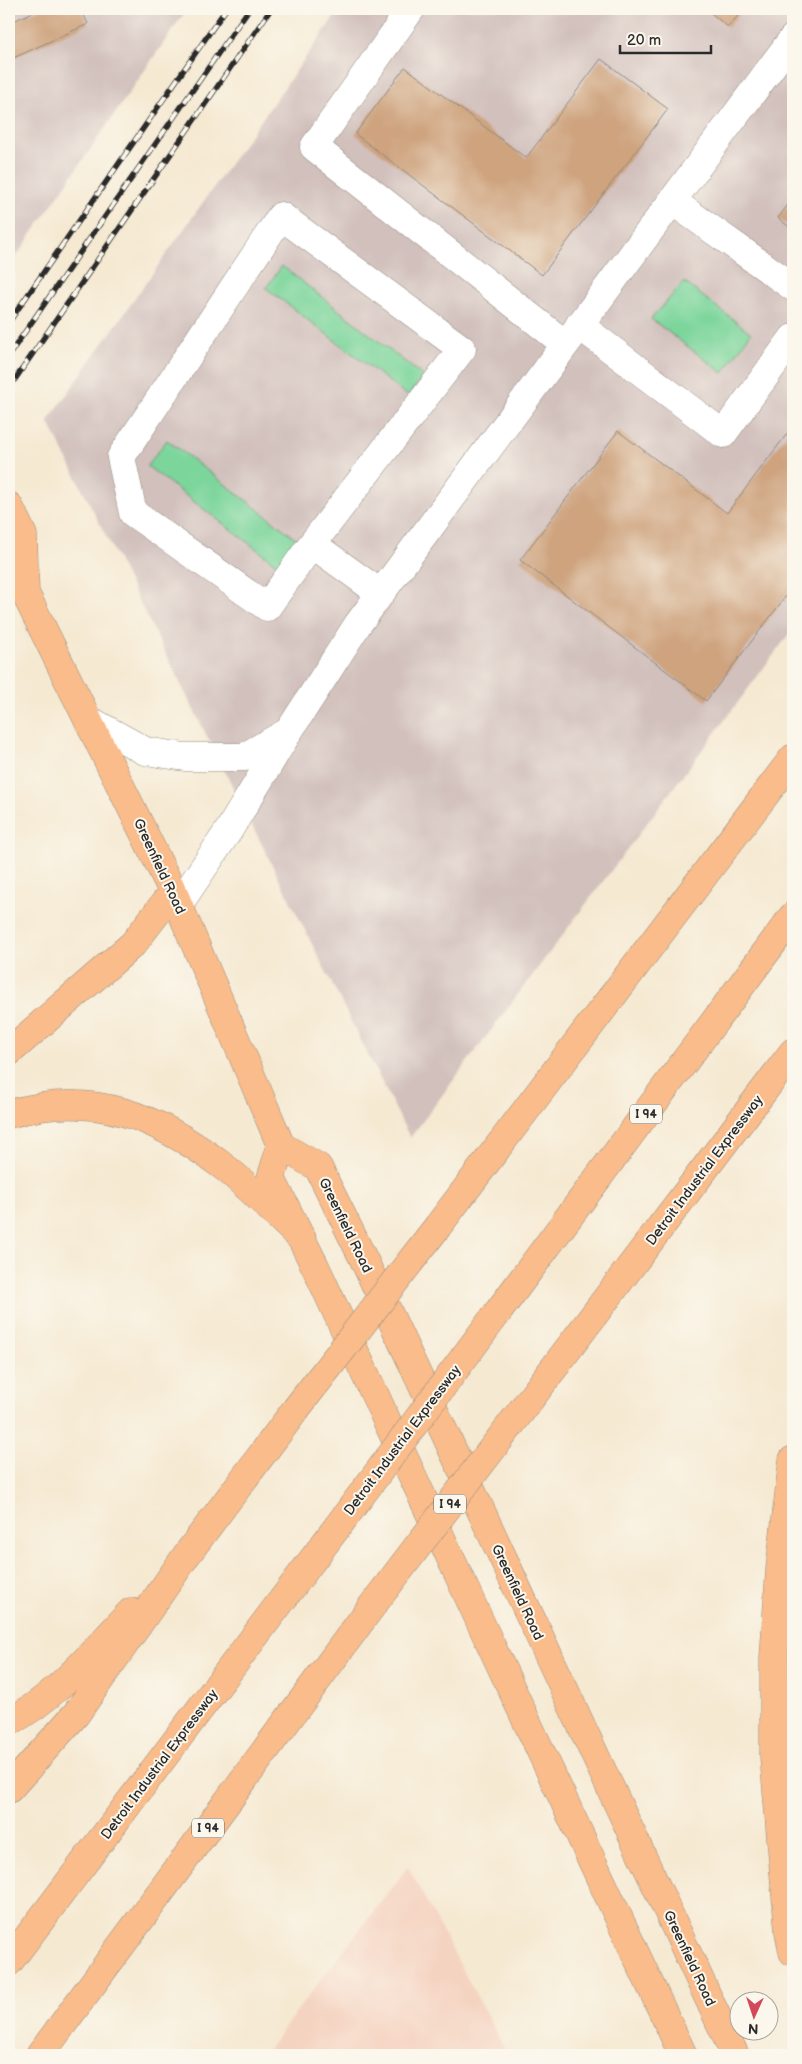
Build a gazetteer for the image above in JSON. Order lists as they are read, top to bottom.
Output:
{
  "streets": {
    "main road": ["Greenfield Road", "I 94", "Detroit Industrial Expressway"]
  },
  "scale_bar": "20 m",
  "north": "bottom"
}
